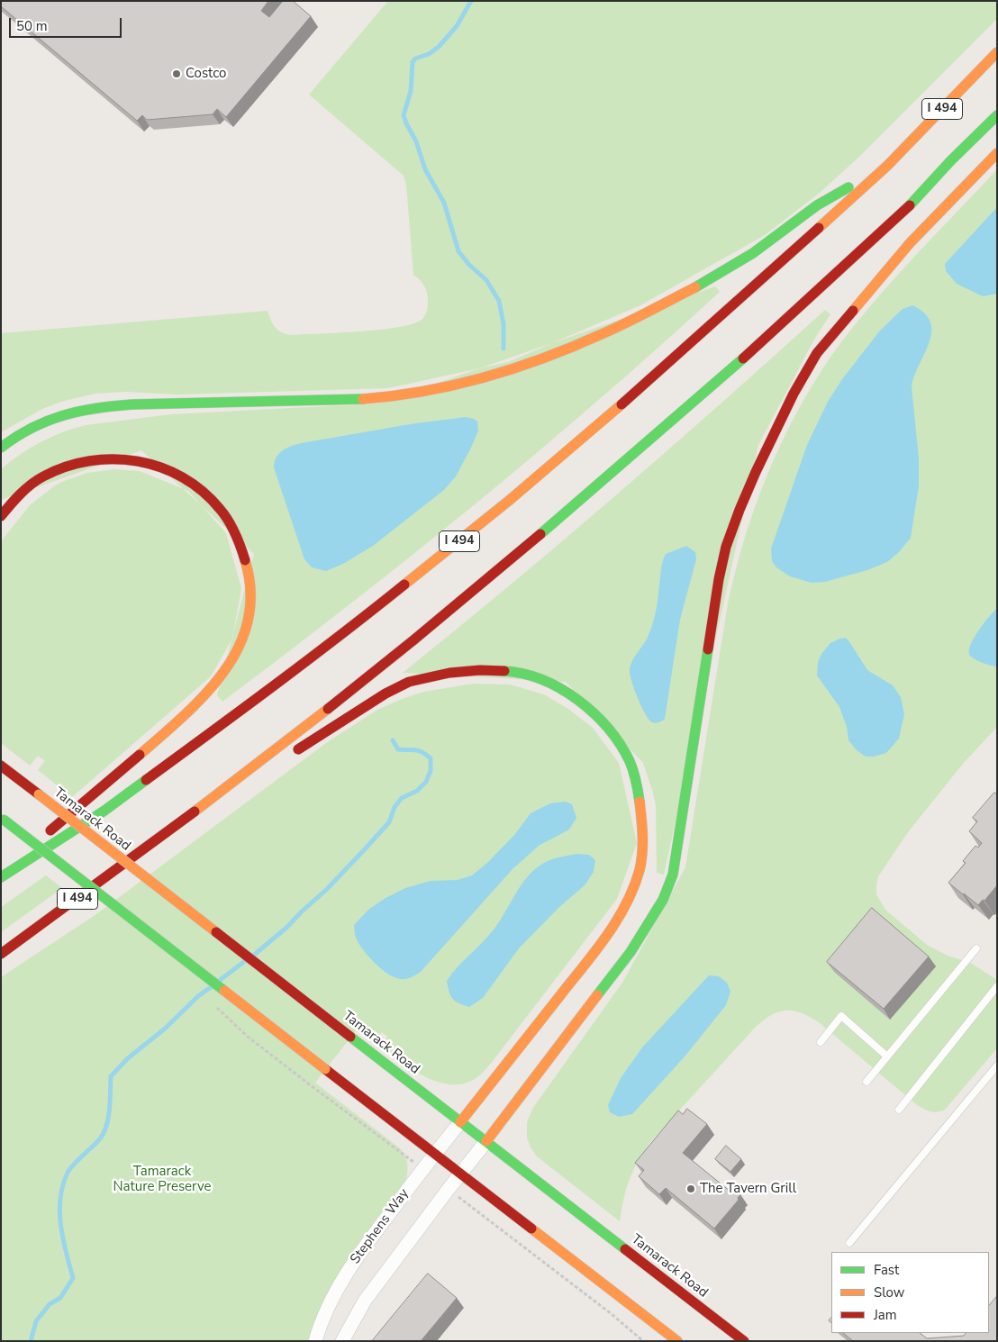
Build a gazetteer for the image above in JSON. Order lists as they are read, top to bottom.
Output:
{
  "streets": {
    "main road": ["I 494", "Tamarack Road"],
    "street": ["Stephens Way"]
  },
  "crossings": [
    ["Tamarack Road", "Stephens Way"]
  ],
  "parks": ["Tamarack Nature Preserve"],
  "places": ["Costco", "The Tavern Grill"],
  "legend": ["Fast", "Slow", "Jam"],
  "scale_bar": "50 m"
}
